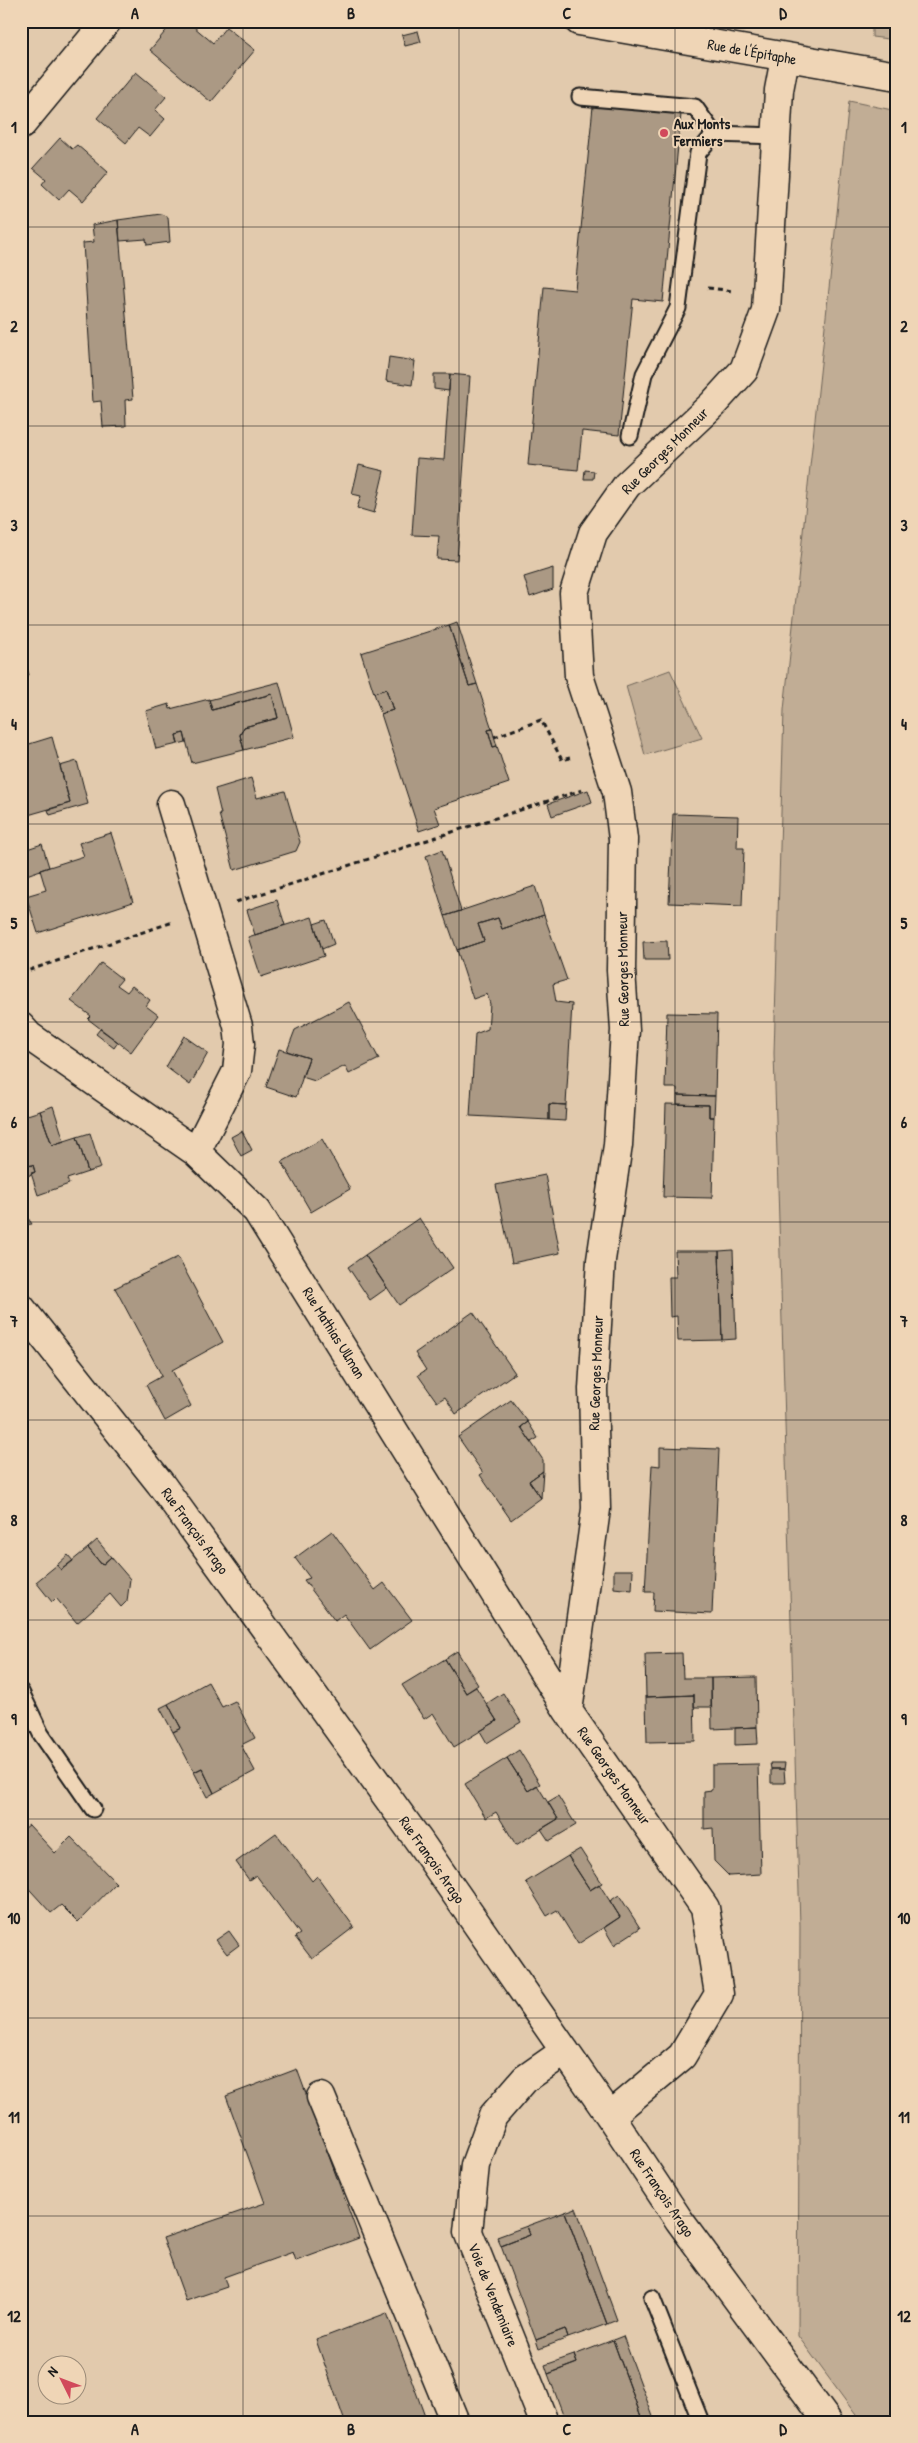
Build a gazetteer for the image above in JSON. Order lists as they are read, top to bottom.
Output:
{
  "streets": {
    "street": [
      "Rue de l'Épitaphe",
      "Rue Georges Monneur",
      "Rue Mathias Ullman",
      "Rue François Arago",
      "Voie de Vendemiaire"
    ]
  },
  "crossings": [
    ["Rue de l'Épitaphe", "Rue Georges Monneur"],
    ["Rue Georges Monneur", "Rue Mathias Ullman"],
    ["Rue Georges Monneur", "Rue François Arago"],
    ["Rue François Arago", "Voie de Vendemiaire"]
  ],
  "places": ["Aux Monts Fermiers"],
  "north": "top left",
  "grid": {
    "columns": [
      "A",
      "B",
      "C",
      "D"
    ],
    "rows": [
      "1",
      "2",
      "3",
      "4",
      "5",
      "6",
      "7",
      "8",
      "9",
      "10",
      "11",
      "12"
    ]
  }
}
